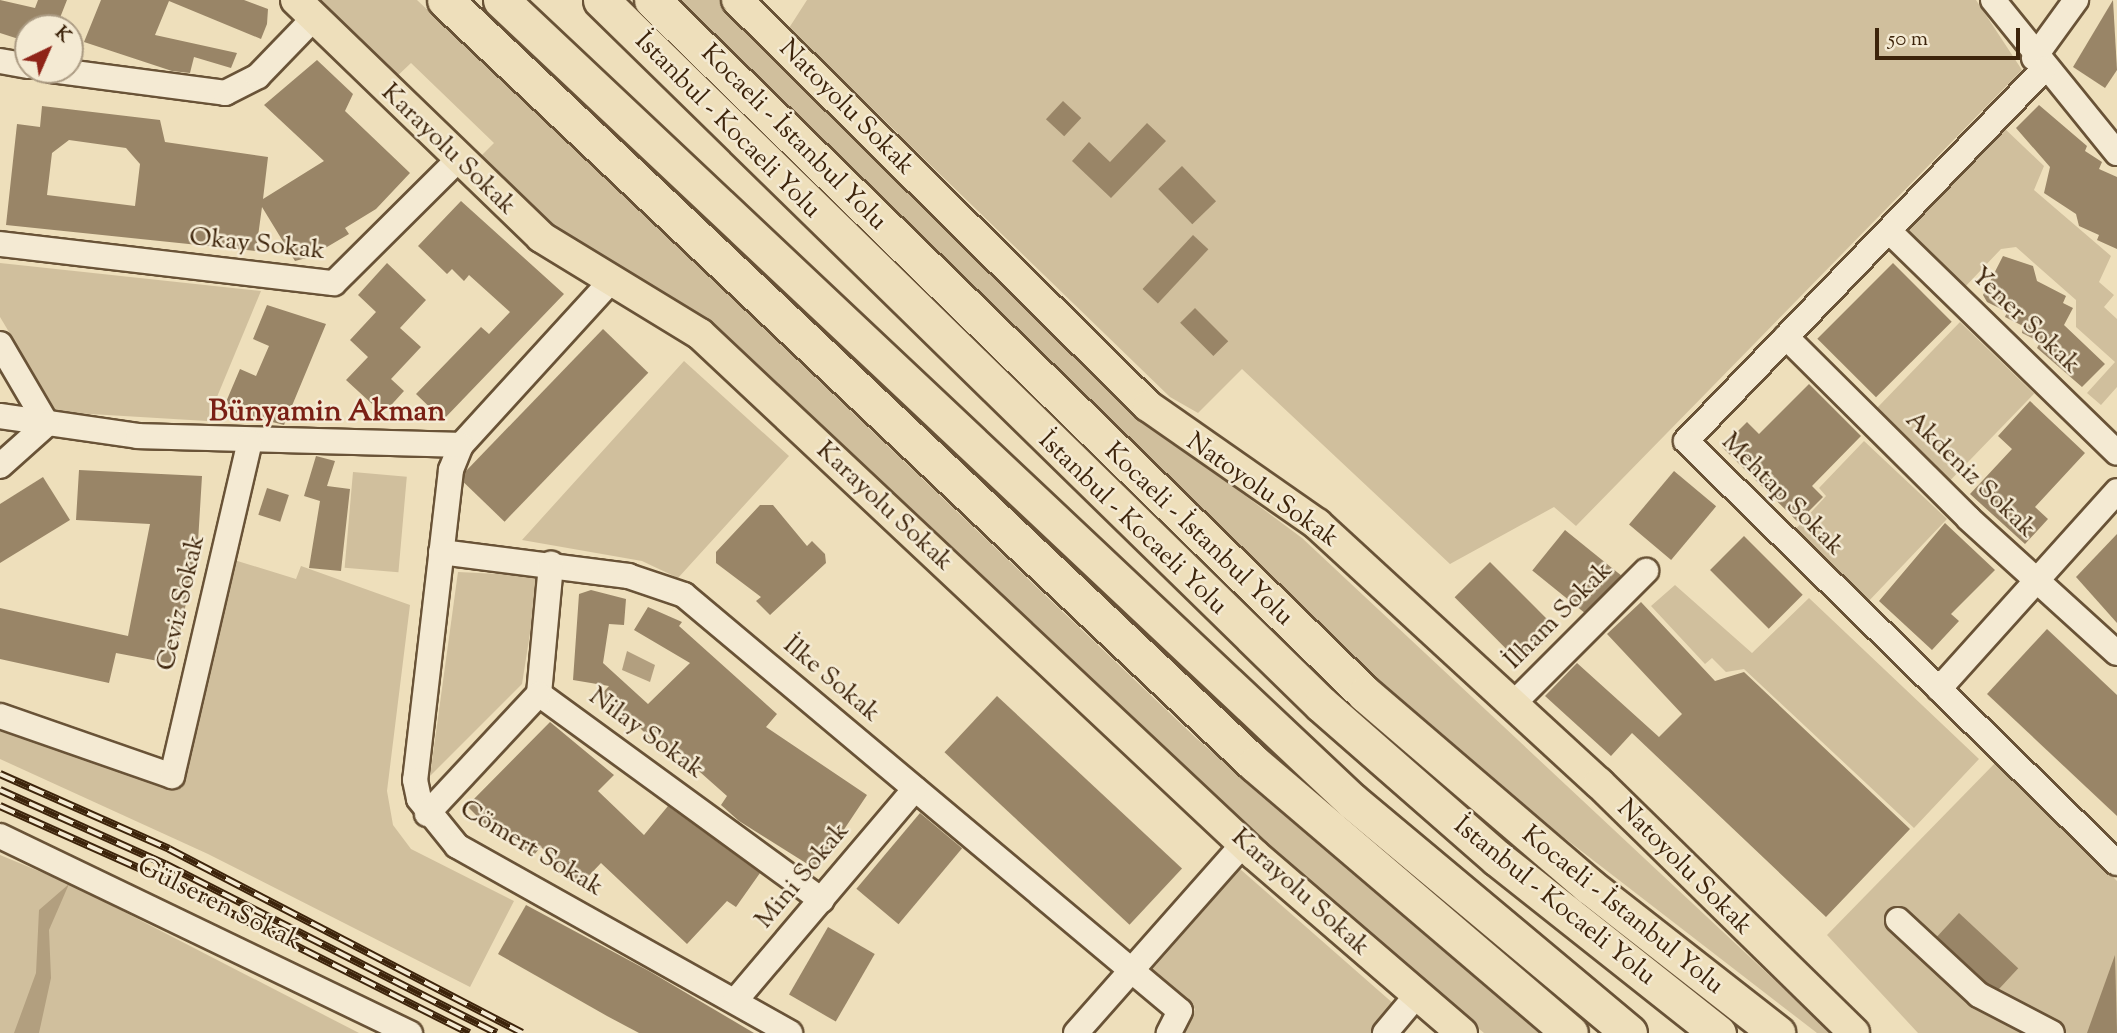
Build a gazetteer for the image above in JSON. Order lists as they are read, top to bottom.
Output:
{
  "streets": {
    "highway": ["İstanbul - Kocaeli Yolu", "Kocaeli - İstanbul Yolu"],
    "main road": ["Natoyolu Sokak", "Karayolu Sokak"],
    "street": [
      "Okay Sokak",
      "Yener Sokak",
      "Akdeniz Sokak",
      "Mehtap Sokak",
      "Ceviz Sokak",
      "İlham Sokak",
      "İlke Sokak",
      "Nilay Sokak",
      "Cömert Sokak",
      "Mini Sokak",
      "Gülseren Sokak"
    ]
  },
  "crossings": [
    ["Natoyolu Sokak", "İlham Sokak"],
    ["Karayolu Sokak", "Okay Sokak"],
    ["Yener Sokak", "Mehtap Sokak"],
    ["Akdeniz Sokak", "Mehtap Sokak"],
    ["İlke Sokak", "Cömert Sokak"],
    ["İlke Sokak", "Mini Sokak"],
    ["Nilay Sokak", "Mini Sokak"],
    ["Cömert Sokak", "Mini Sokak"]
  ],
  "districts": ["Bünyamin Akman"],
  "scale_bar": "50 m",
  "north": "top right"
}
